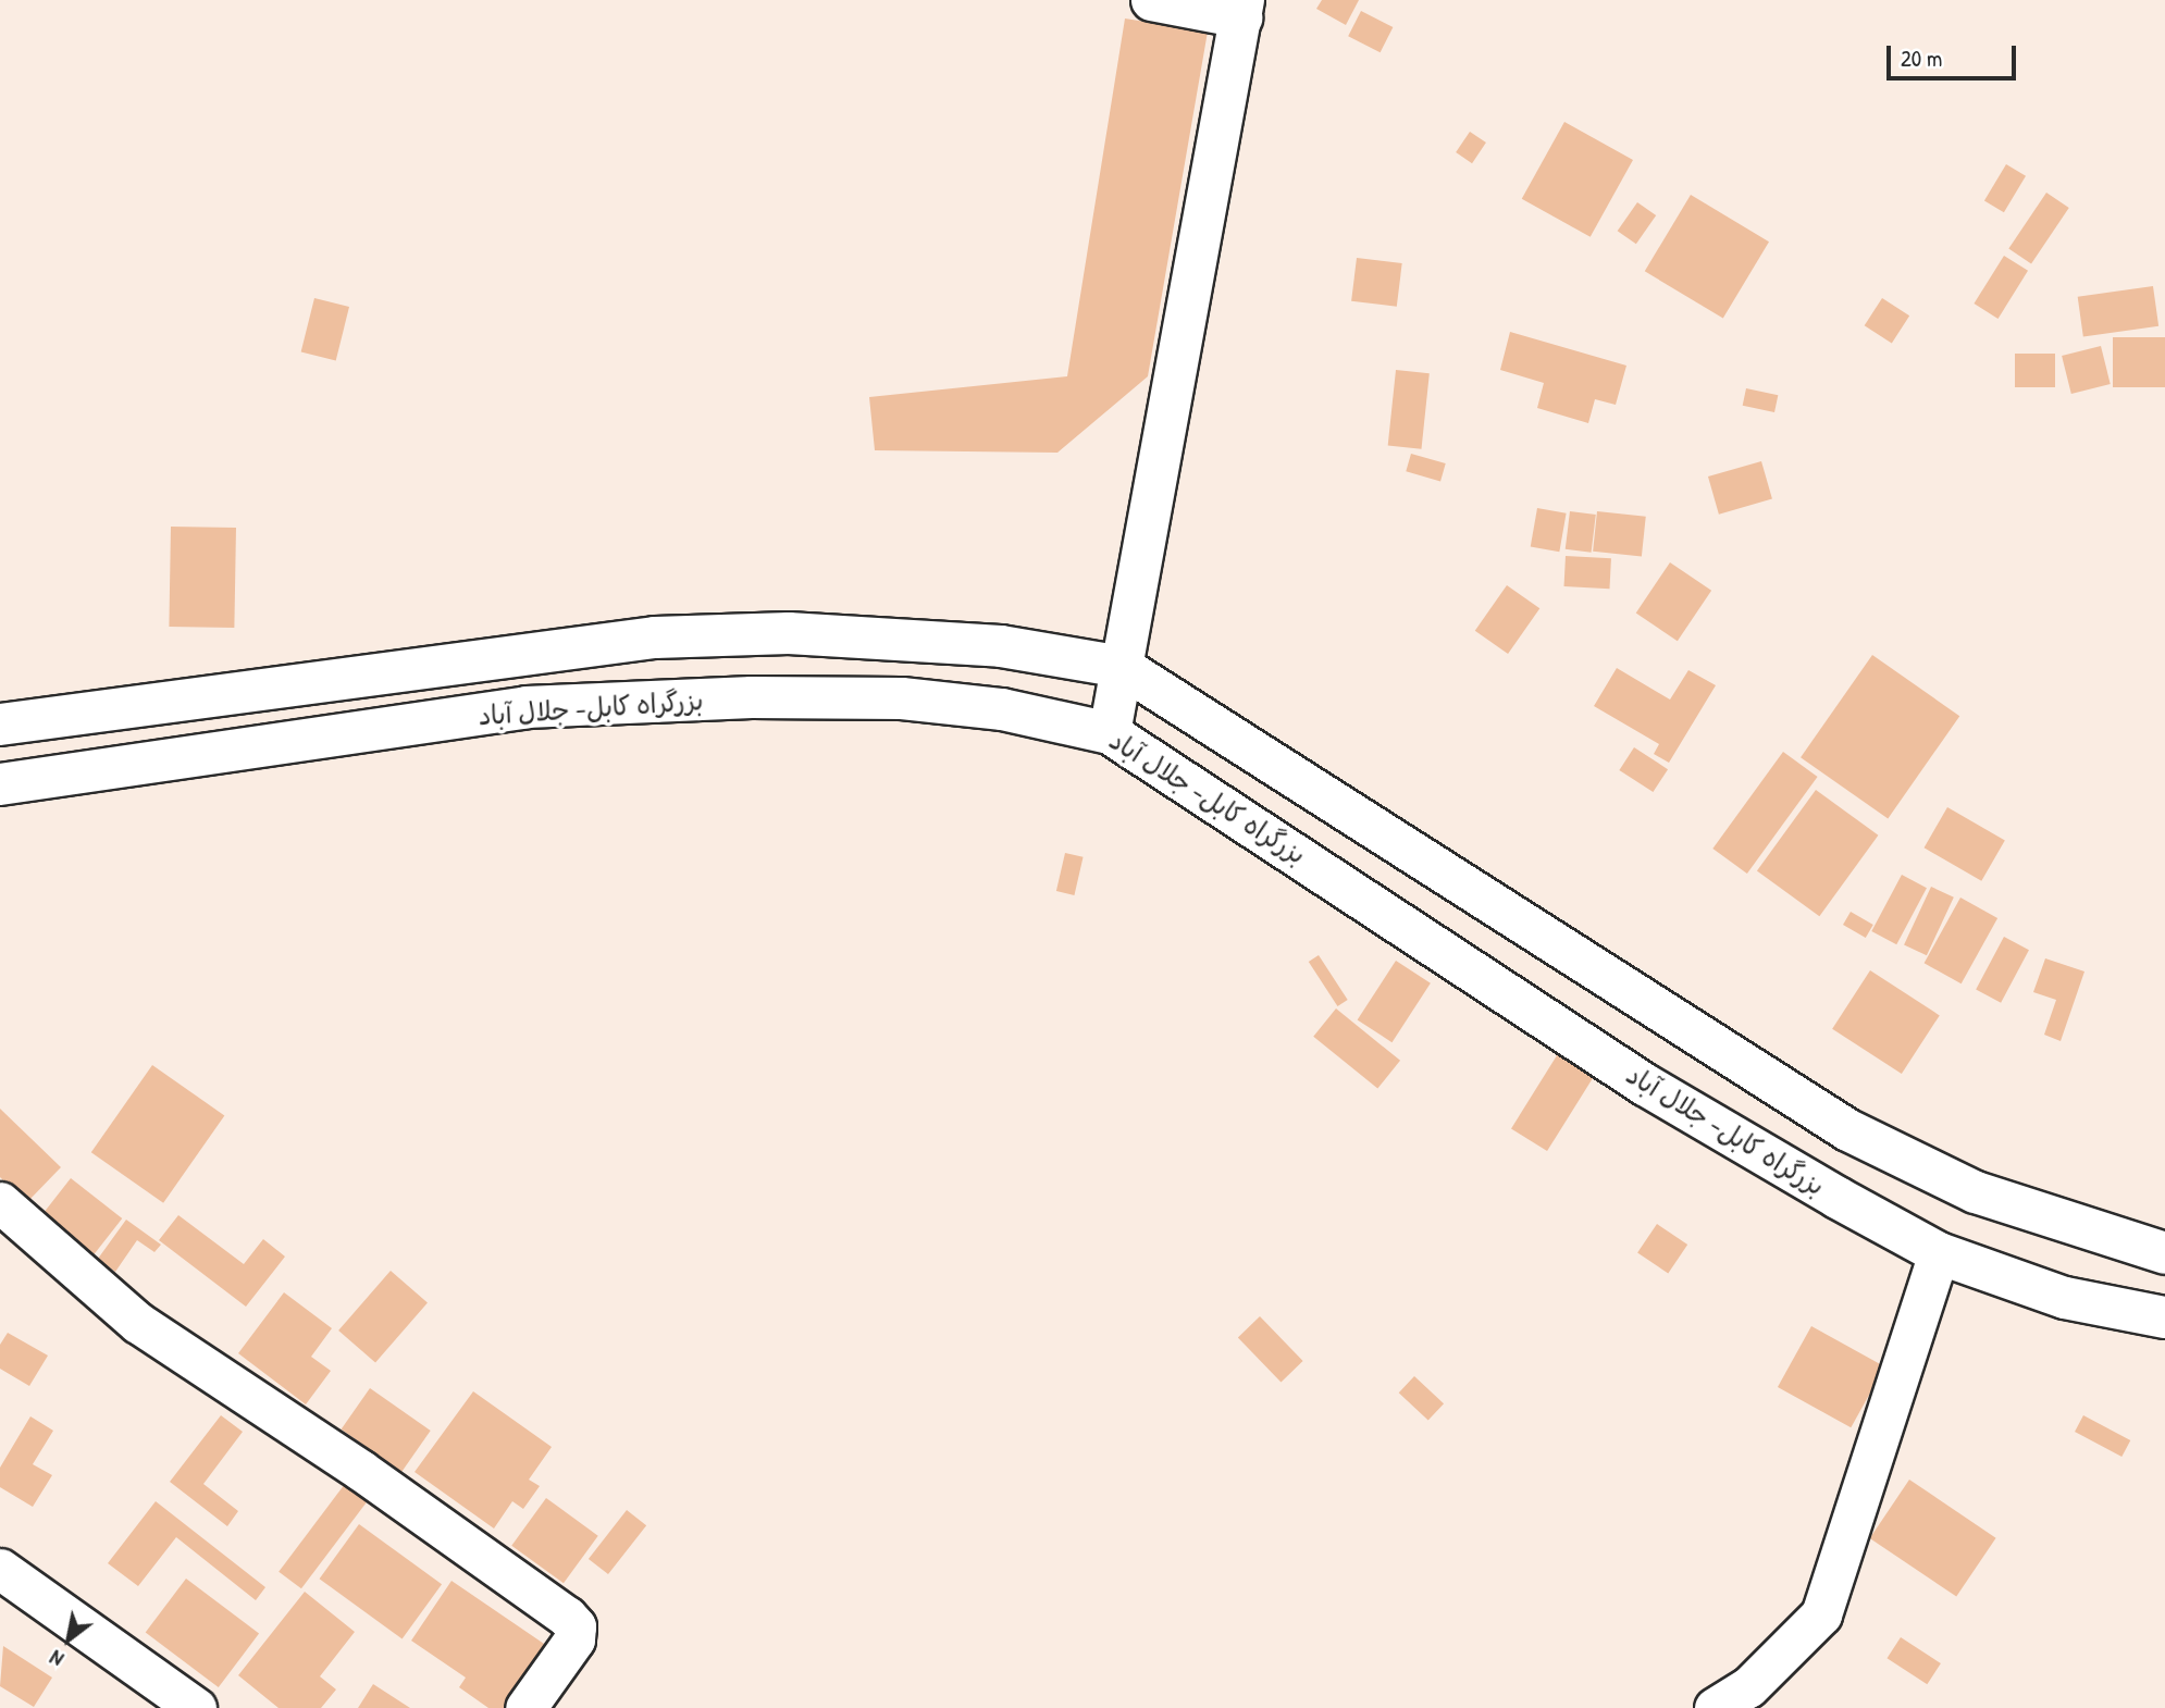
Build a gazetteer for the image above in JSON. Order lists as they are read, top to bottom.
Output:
{
  "streets": {
    "main road": ["بزرگراه کابل- جلال آباد"]
  },
  "scale_bar": "20 m",
  "north": "bottom left"
}
